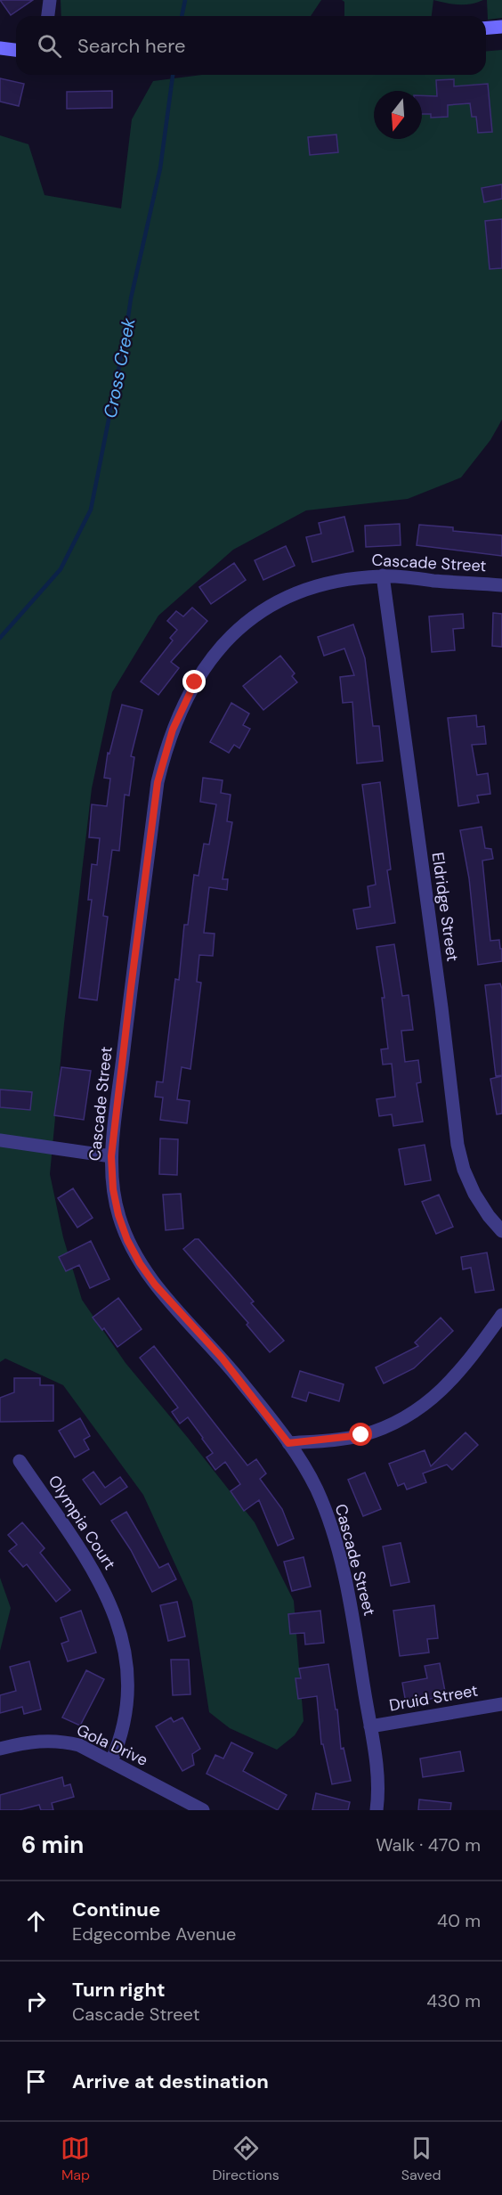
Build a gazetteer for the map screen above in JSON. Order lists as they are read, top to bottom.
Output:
{
  "streets": {
    "street": [
      "Cascade Street",
      "Eldridge Street",
      "Olympia Court",
      "Druid Street",
      "Gola Drive"
    ]
  },
  "crossings": [
    ["Cascade Street", "Eldridge Street"],
    ["Cascade Street", "Druid Street"],
    ["Olympia Court", "Gola Drive"]
  ],
  "water": ["Cross Creek"],
  "north": "bottom",
  "page": {
    "search": "Search here",
    "heading": ["6 min", "Walk · 470 m"],
    "list": [
      ["Continue", "Edgecombe Avenue", "40 m"],
      ["Turn right", "Cascade Street", "430 m"],
      "Arrive at destination"
    ],
    "nav": ["Map", "Directions", "Saved"]
  }
}
